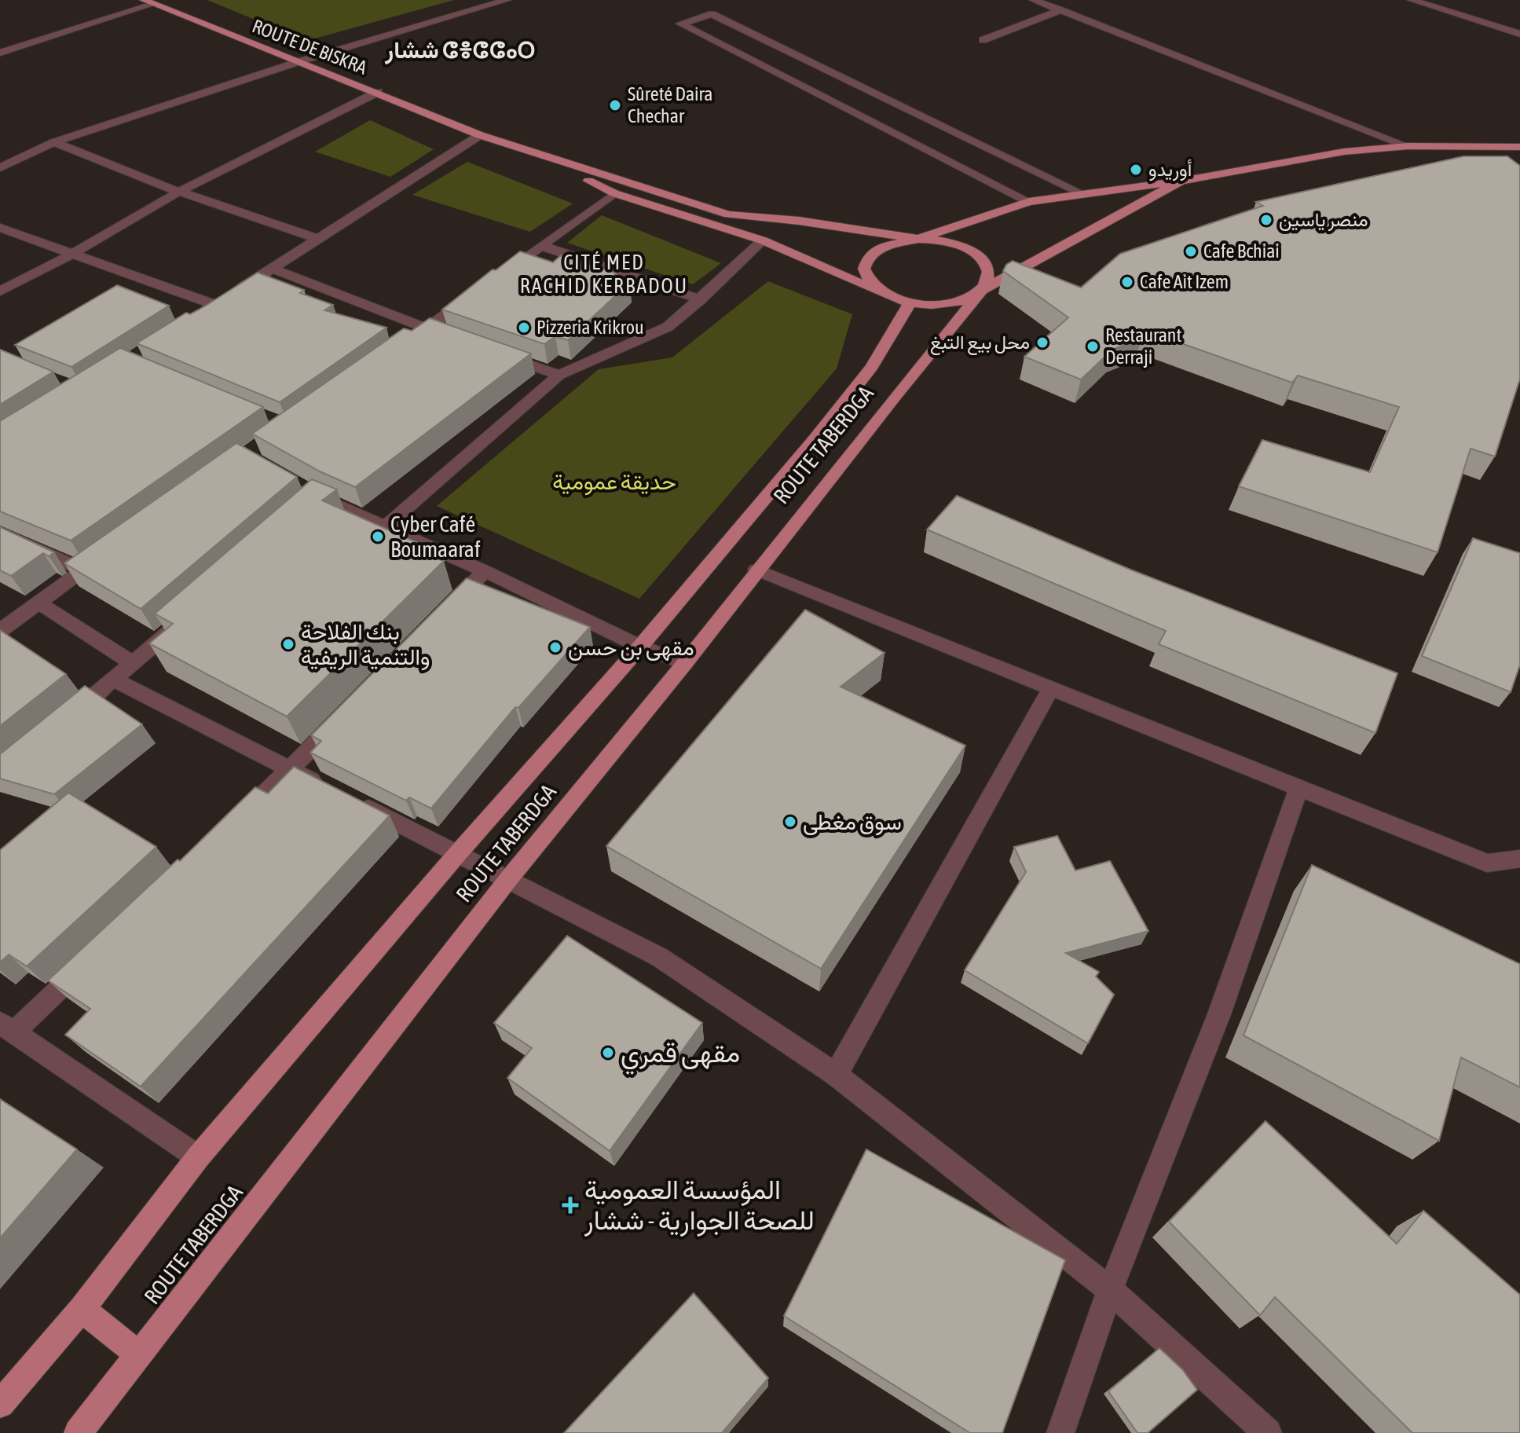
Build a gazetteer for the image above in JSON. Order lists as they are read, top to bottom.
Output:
{
  "streets": {
    "main road": ["ROUTE DE BISKRA", "ROUTE TABERDGA"]
  },
  "districts": ["ششار ⵛⴻⵛⵛⴰⵔ", "CITÉ MED RACHID KERBADOU"],
  "parks": ["حديقة عمومية"],
  "places": {
    "other": [
      "Sûreté Daira Chechar",
      "أوريدو",
      "منصر ياسين",
      "Cafe Bchiai",
      "Cafe Ait Izem",
      "Pizzeria Krikrou",
      "محل بيع التبغ",
      "Restaurant Derraji",
      "Cyber Café Boumaaraf",
      "بنك الفلاحة والتنمية الريفية",
      "مقهى بن حسن",
      "سوق مغطى",
      "مقهى قمري"
    ],
    "health": ["المؤسسة العمومية للصحة الجوارية - ششار"]
  }
}
